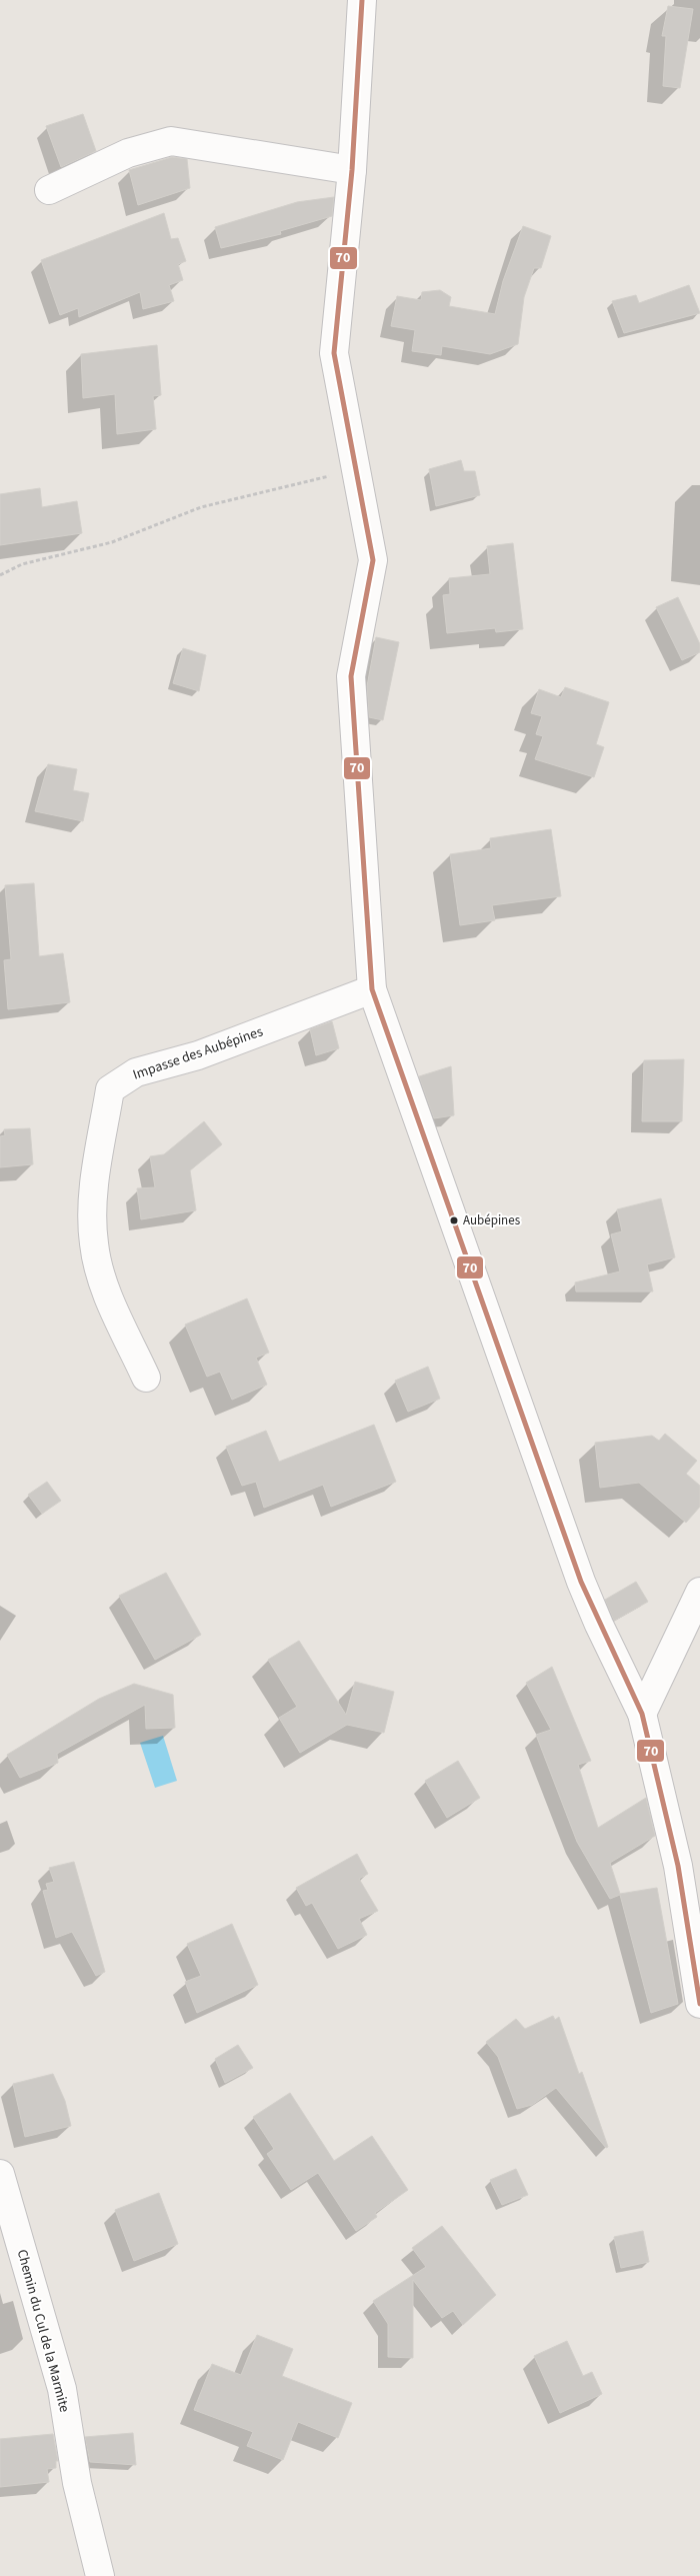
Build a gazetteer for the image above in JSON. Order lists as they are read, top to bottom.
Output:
{
  "streets": {
    "street": ["Impasse des Aubépines", "Chemin du Cul de la Marmite"]
  },
  "places": ["Aubépines"],
  "lines": ["transit line 70"]
}
